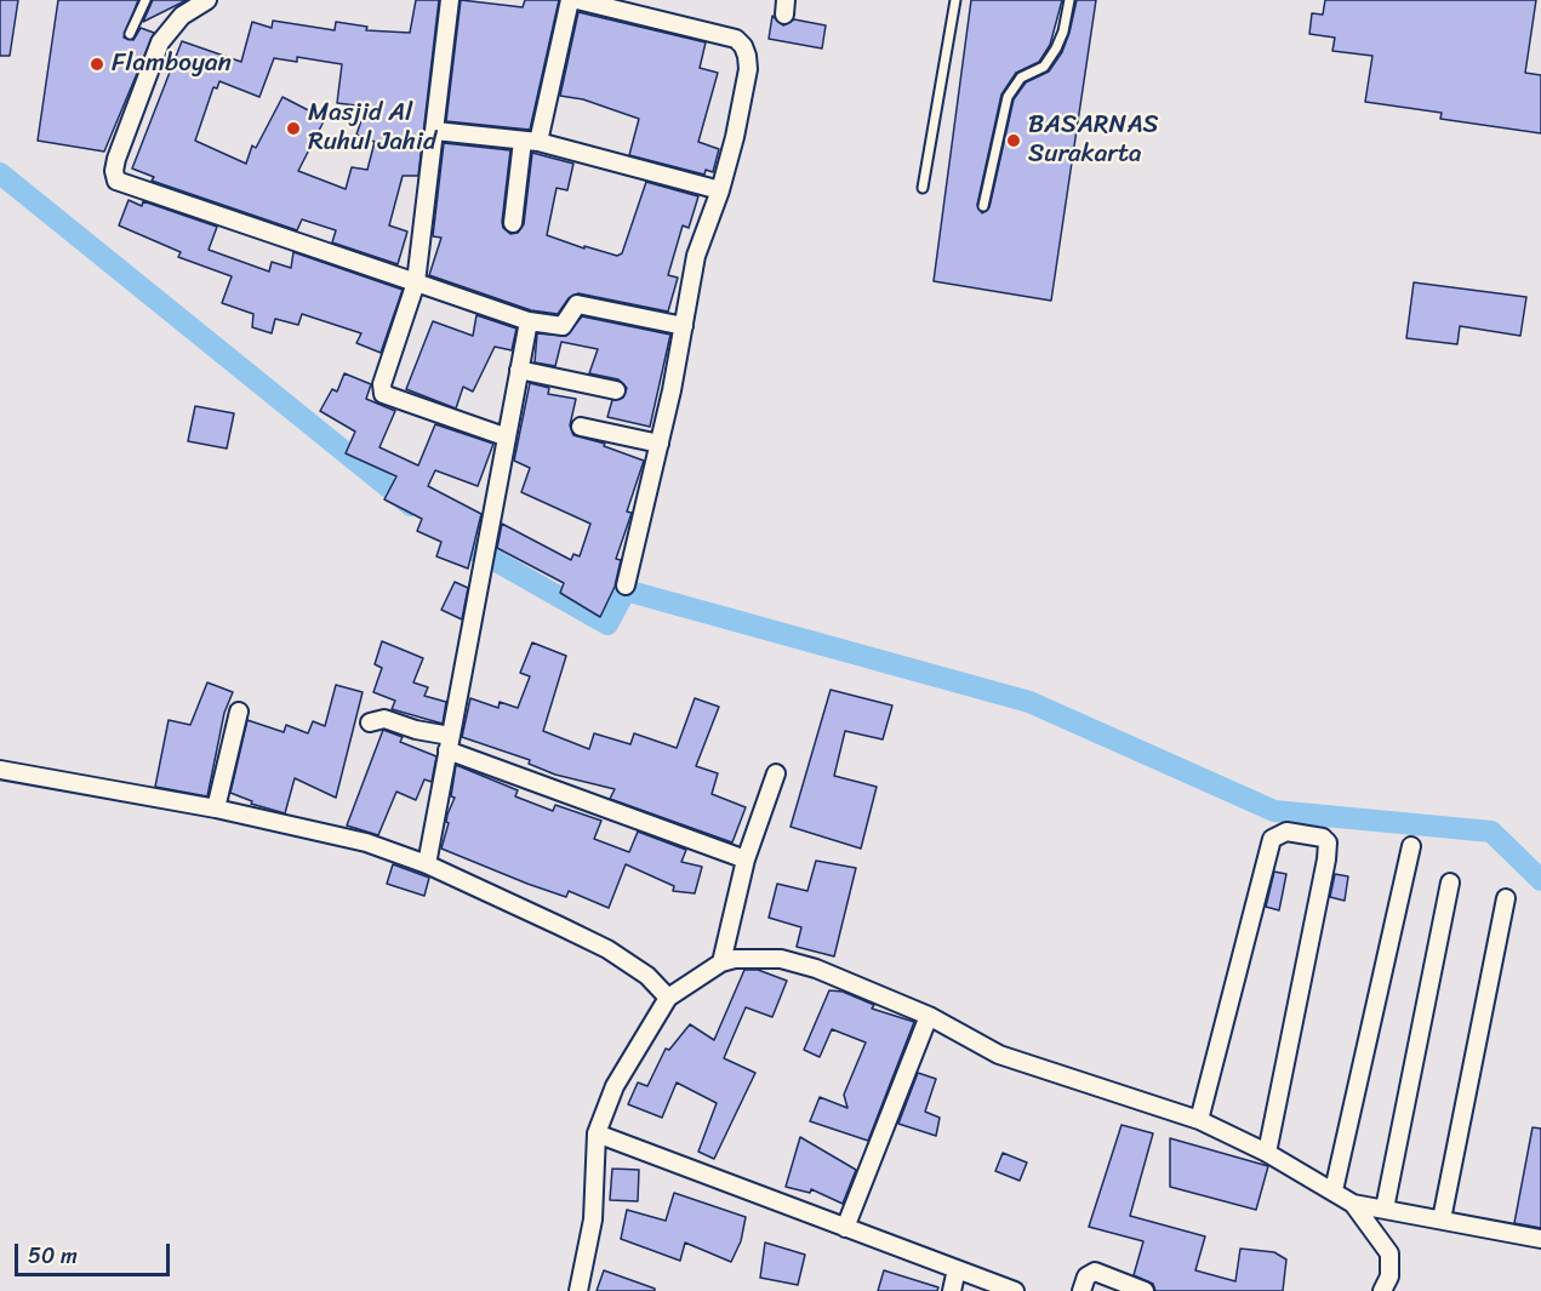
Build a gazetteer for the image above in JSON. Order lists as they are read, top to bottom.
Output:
{
  "places": ["Flamboyan", "Masjid Al Ruhul Jahid", "BASARNAS Surakarta"],
  "scale_bar": "50 m"
}
